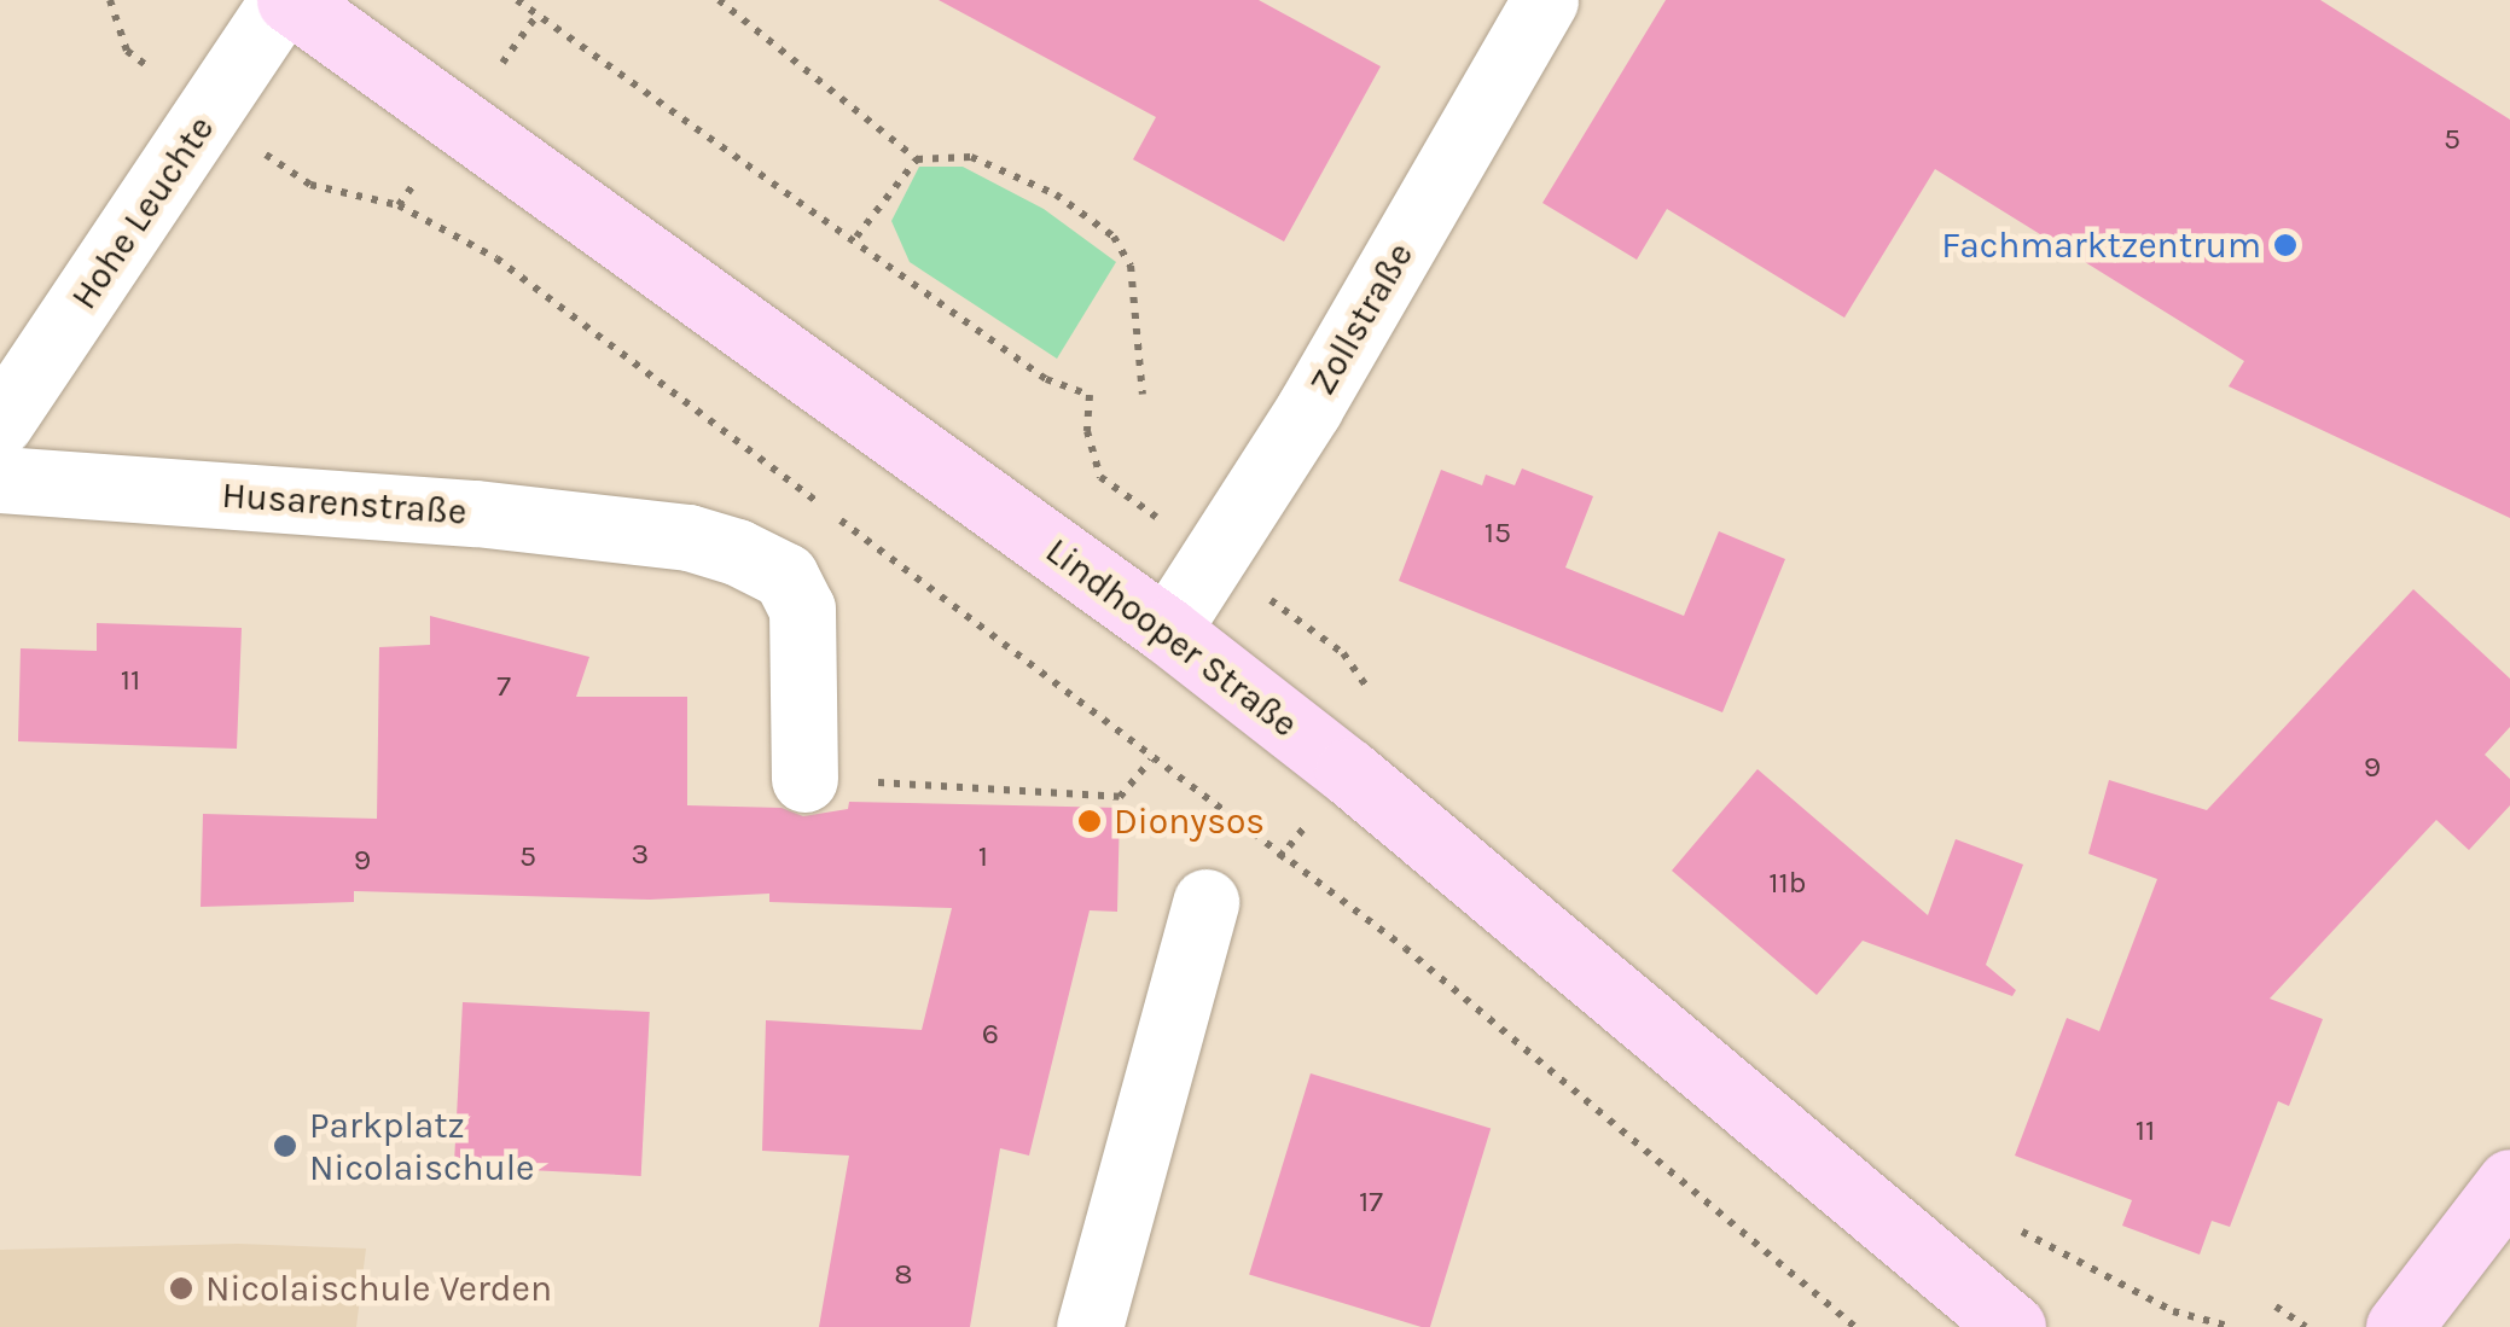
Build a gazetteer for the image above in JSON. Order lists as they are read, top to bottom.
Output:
{
  "streets": {
    "main road": ["Lindhooper Straße"],
    "street": ["Hohe Leuchte", "Zollstraße", "Husarenstraße"]
  },
  "crossings": [
    ["Hohe Leuchte", "Lindhooper Straße"],
    ["Zollstraße", "Lindhooper Straße"]
  ],
  "places": [
    "Fachmarktzentrum",
    "Dionysos",
    "Parkplatz Nicolaischule",
    "Nicolaischule Verden"
  ],
  "house_numbers": [
    "5",
    "15",
    "11",
    "7",
    "9",
    "3",
    "5",
    "1",
    "9",
    "11b",
    "6",
    "11",
    "17",
    "8"
  ]
}
